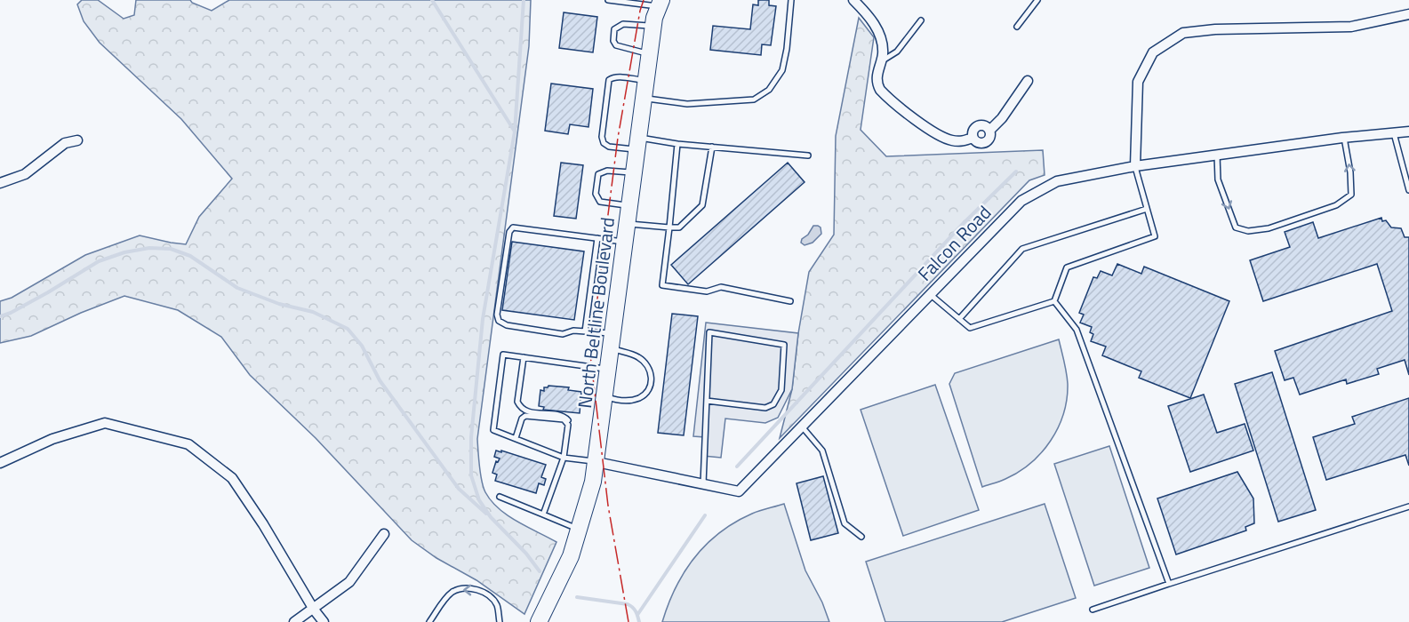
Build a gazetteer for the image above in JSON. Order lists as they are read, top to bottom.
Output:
{
  "streets": {
    "main road": ["North Beltline Boulevard"],
    "street": ["Falcon Road"]
  },
  "crossings": [
    ["Falcon Road", "North Beltline Boulevard"]
  ]
}
